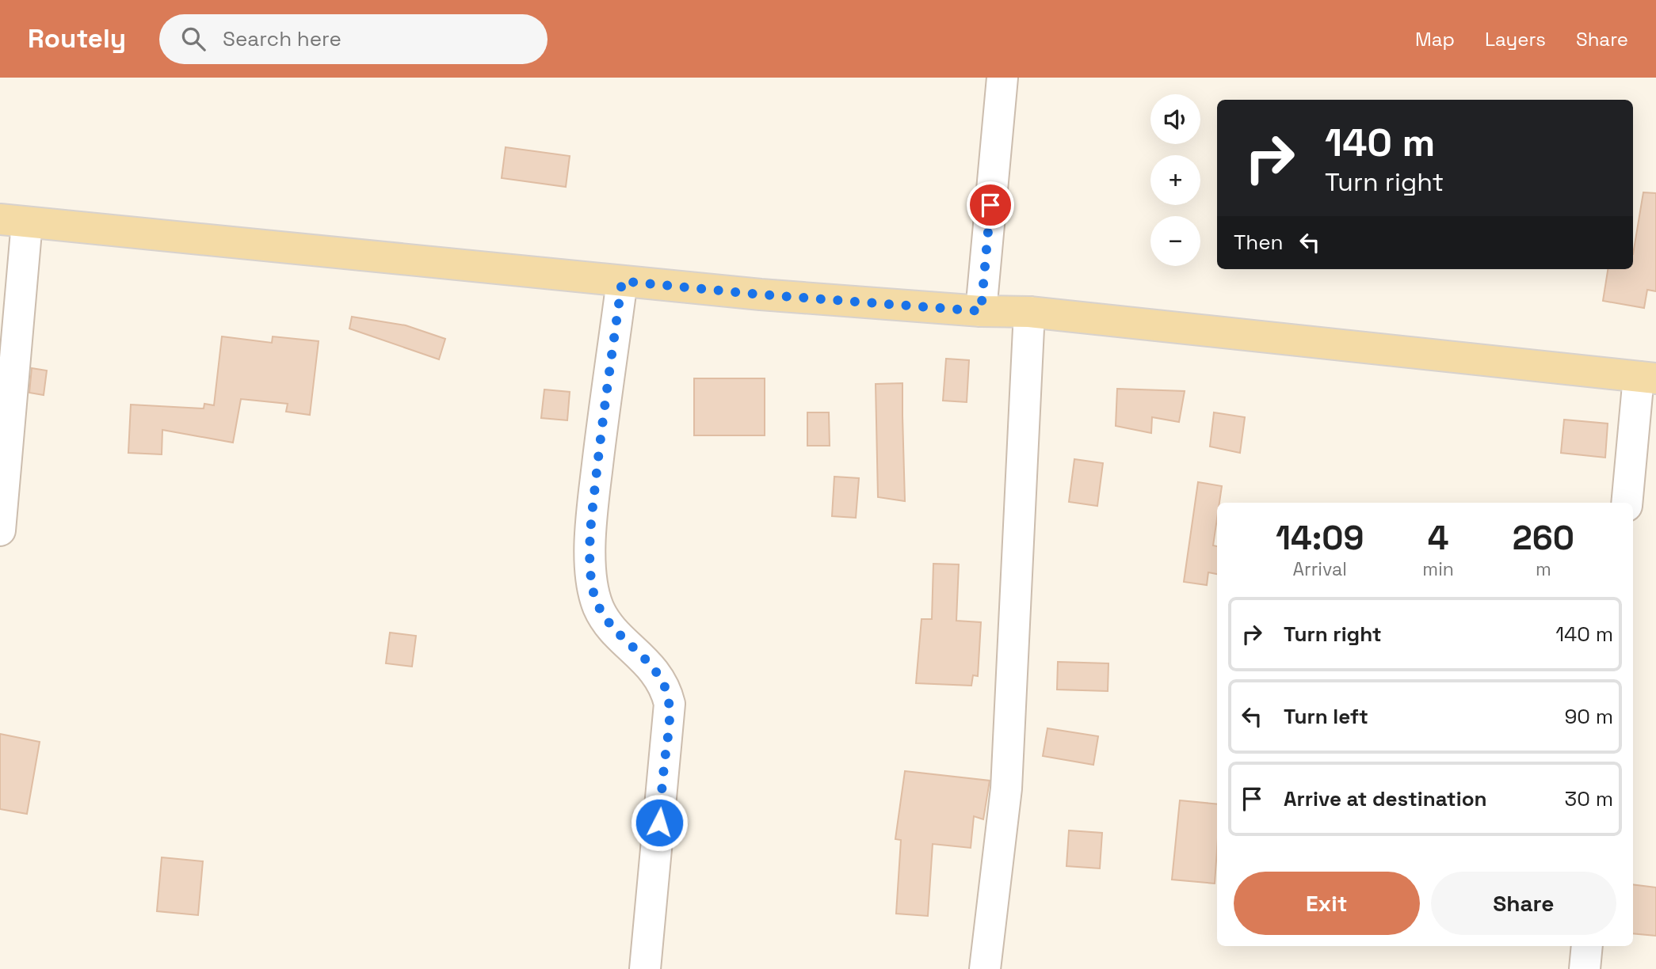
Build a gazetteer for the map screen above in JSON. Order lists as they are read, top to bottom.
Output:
{
  "page": {
    "header": "Routely",
    "search": "Search here",
    "nav": ["Map", "Layers", "Share"],
    "map_buttons": ["+", "−"],
    "turn": ["140 m", "Turn right"],
    "then": "Then",
    "eta": [
      "14:09",
      "Arrival",
      "4",
      "min",
      "260",
      "m"
    ],
    "list": [
      {
        "name": "Turn right",
        "value": "140 m"
      },
      {
        "name": "Turn left",
        "value": "90 m"
      },
      {
        "name": "Arrive at destination",
        "value": "30 m"
      }
    ],
    "buttons": ["Exit", "Share"]
  }
}
